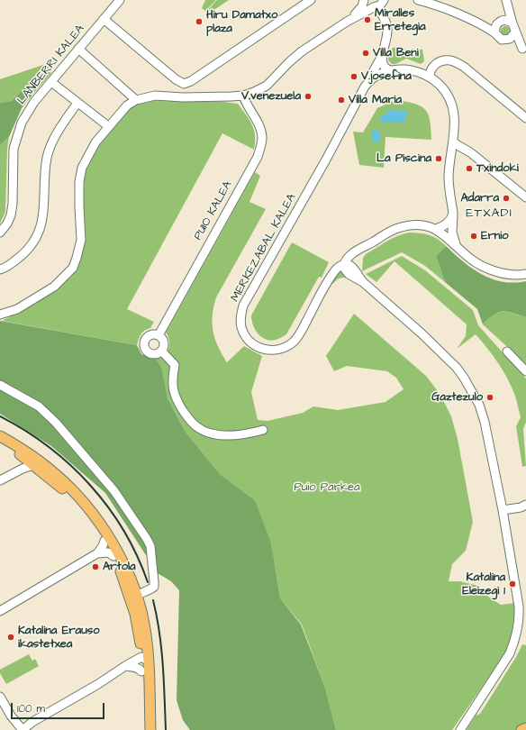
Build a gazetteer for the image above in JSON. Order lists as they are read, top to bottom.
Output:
{
  "streets": {
    "street": ["LANBERRI KALEA", "PUIO KALEA", "MERKEZABAL KALEA"]
  },
  "districts": ["ETXADI"],
  "parks": ["Puio Parkea"],
  "places": [
    "Miralles Erretegia",
    "Hiru Damatxo plaza",
    "Villa Beni",
    "V.josefina",
    "V.venezuela",
    "Villa Maria",
    "La Piscina",
    "Txindoki",
    "Adarra",
    "Ernio",
    "Gaztezulo",
    "Artola",
    "Katalina Eleizegi 1",
    "Katalina Erauso ikastetxea"
  ],
  "scale_bar": "100 m"
}
